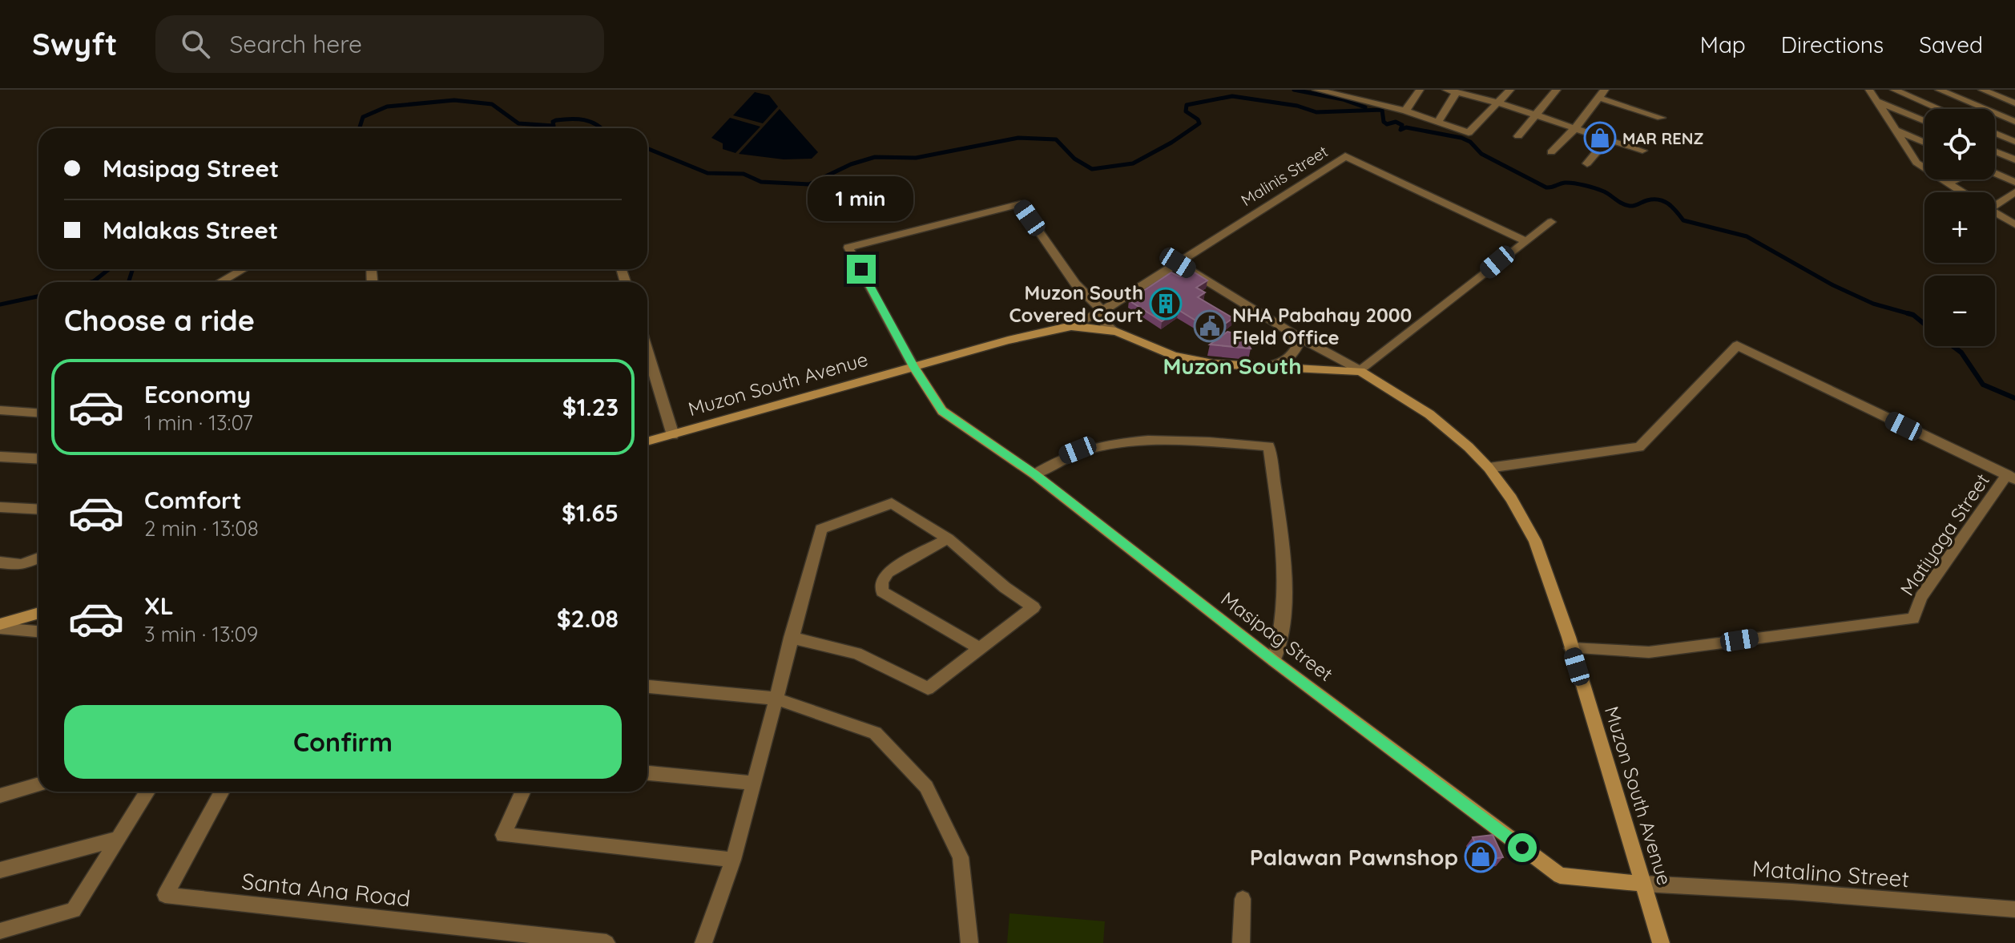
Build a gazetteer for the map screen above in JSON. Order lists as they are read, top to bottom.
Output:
{
  "streets": {
    "street": [
      "Malinis Street",
      "Muzon South Avenue",
      "Matiyaga Street",
      "Masipag Street",
      "Matalino Street",
      "Santa Ana Road"
    ]
  },
  "crossings": [
    ["Malinis Street", "Muzon South Avenue"],
    ["Muzon South Avenue", "Matiyaga Street"],
    ["Muzon South Avenue", "Masipag Street"],
    ["Muzon South Avenue", "Matalino Street"],
    ["Masipag Street", "Matalino Street"]
  ],
  "districts": ["Muzon South"],
  "places": {
    "shop": ["MAR RENZ", "Palawan Pawnshop"],
    "building": ["Muzon South Covered Court"],
    "public building": ["NHA Pabahay 2000 FIeld Office"]
  },
  "page": {
    "header": "Swyft",
    "search": "Search here",
    "nav": ["Map", "Directions", "Saved"],
    "map_buttons": ["+", "−"],
    "banner": ["Masipag Street", "Malakas Street"],
    "bubble": "1 min",
    "heading": "Choose a ride",
    "list": [
      {
        "name": "Economy",
        "note": "1 min · 13:07",
        "value": "$1.23"
      },
      {
        "name": "Comfort",
        "note": "2 min · 13:08",
        "value": "$1.65"
      },
      {
        "name": "XL",
        "note": "3 min · 13:09",
        "value": "$2.08"
      }
    ],
    "buttons": "Confirm"
  }
}
